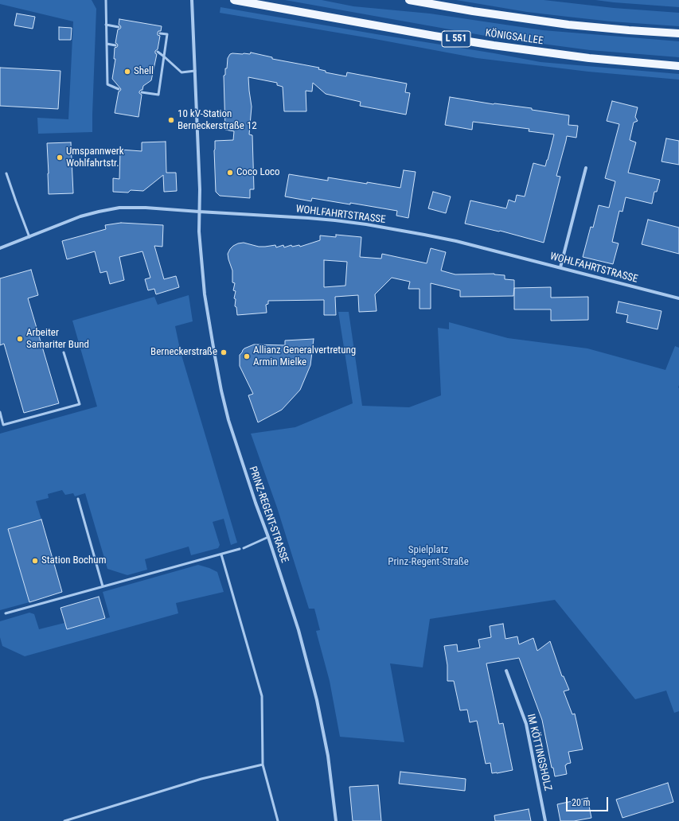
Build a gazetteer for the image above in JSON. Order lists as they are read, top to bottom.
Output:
{
  "streets": {
    "main road": ["KÖNIGSALLEE", "L 551"],
    "street": ["WOHLFAHRTSTRASSE", "PRINZ-REGENT-STRASSE", "IM KÖTTINGSHOLZ"]
  },
  "crossings": [
    ["WOHLFAHRTSTRASSE", "PRINZ-REGENT-STRASSE"]
  ],
  "parks": ["Spielplatz Prinz-Regent-Straße"],
  "places": [
    "Shell",
    "10 kV-Station Berneckerstraße 12",
    "Umspannwerk Wohlfahrtstr.",
    "Coco Loco",
    "Arbeiter Samariter Bund",
    "Berneckerstraße",
    "Allianz Generalvertretung Armin Mielke",
    "Station Bochum"
  ],
  "scale_bar": "20 m"
}
